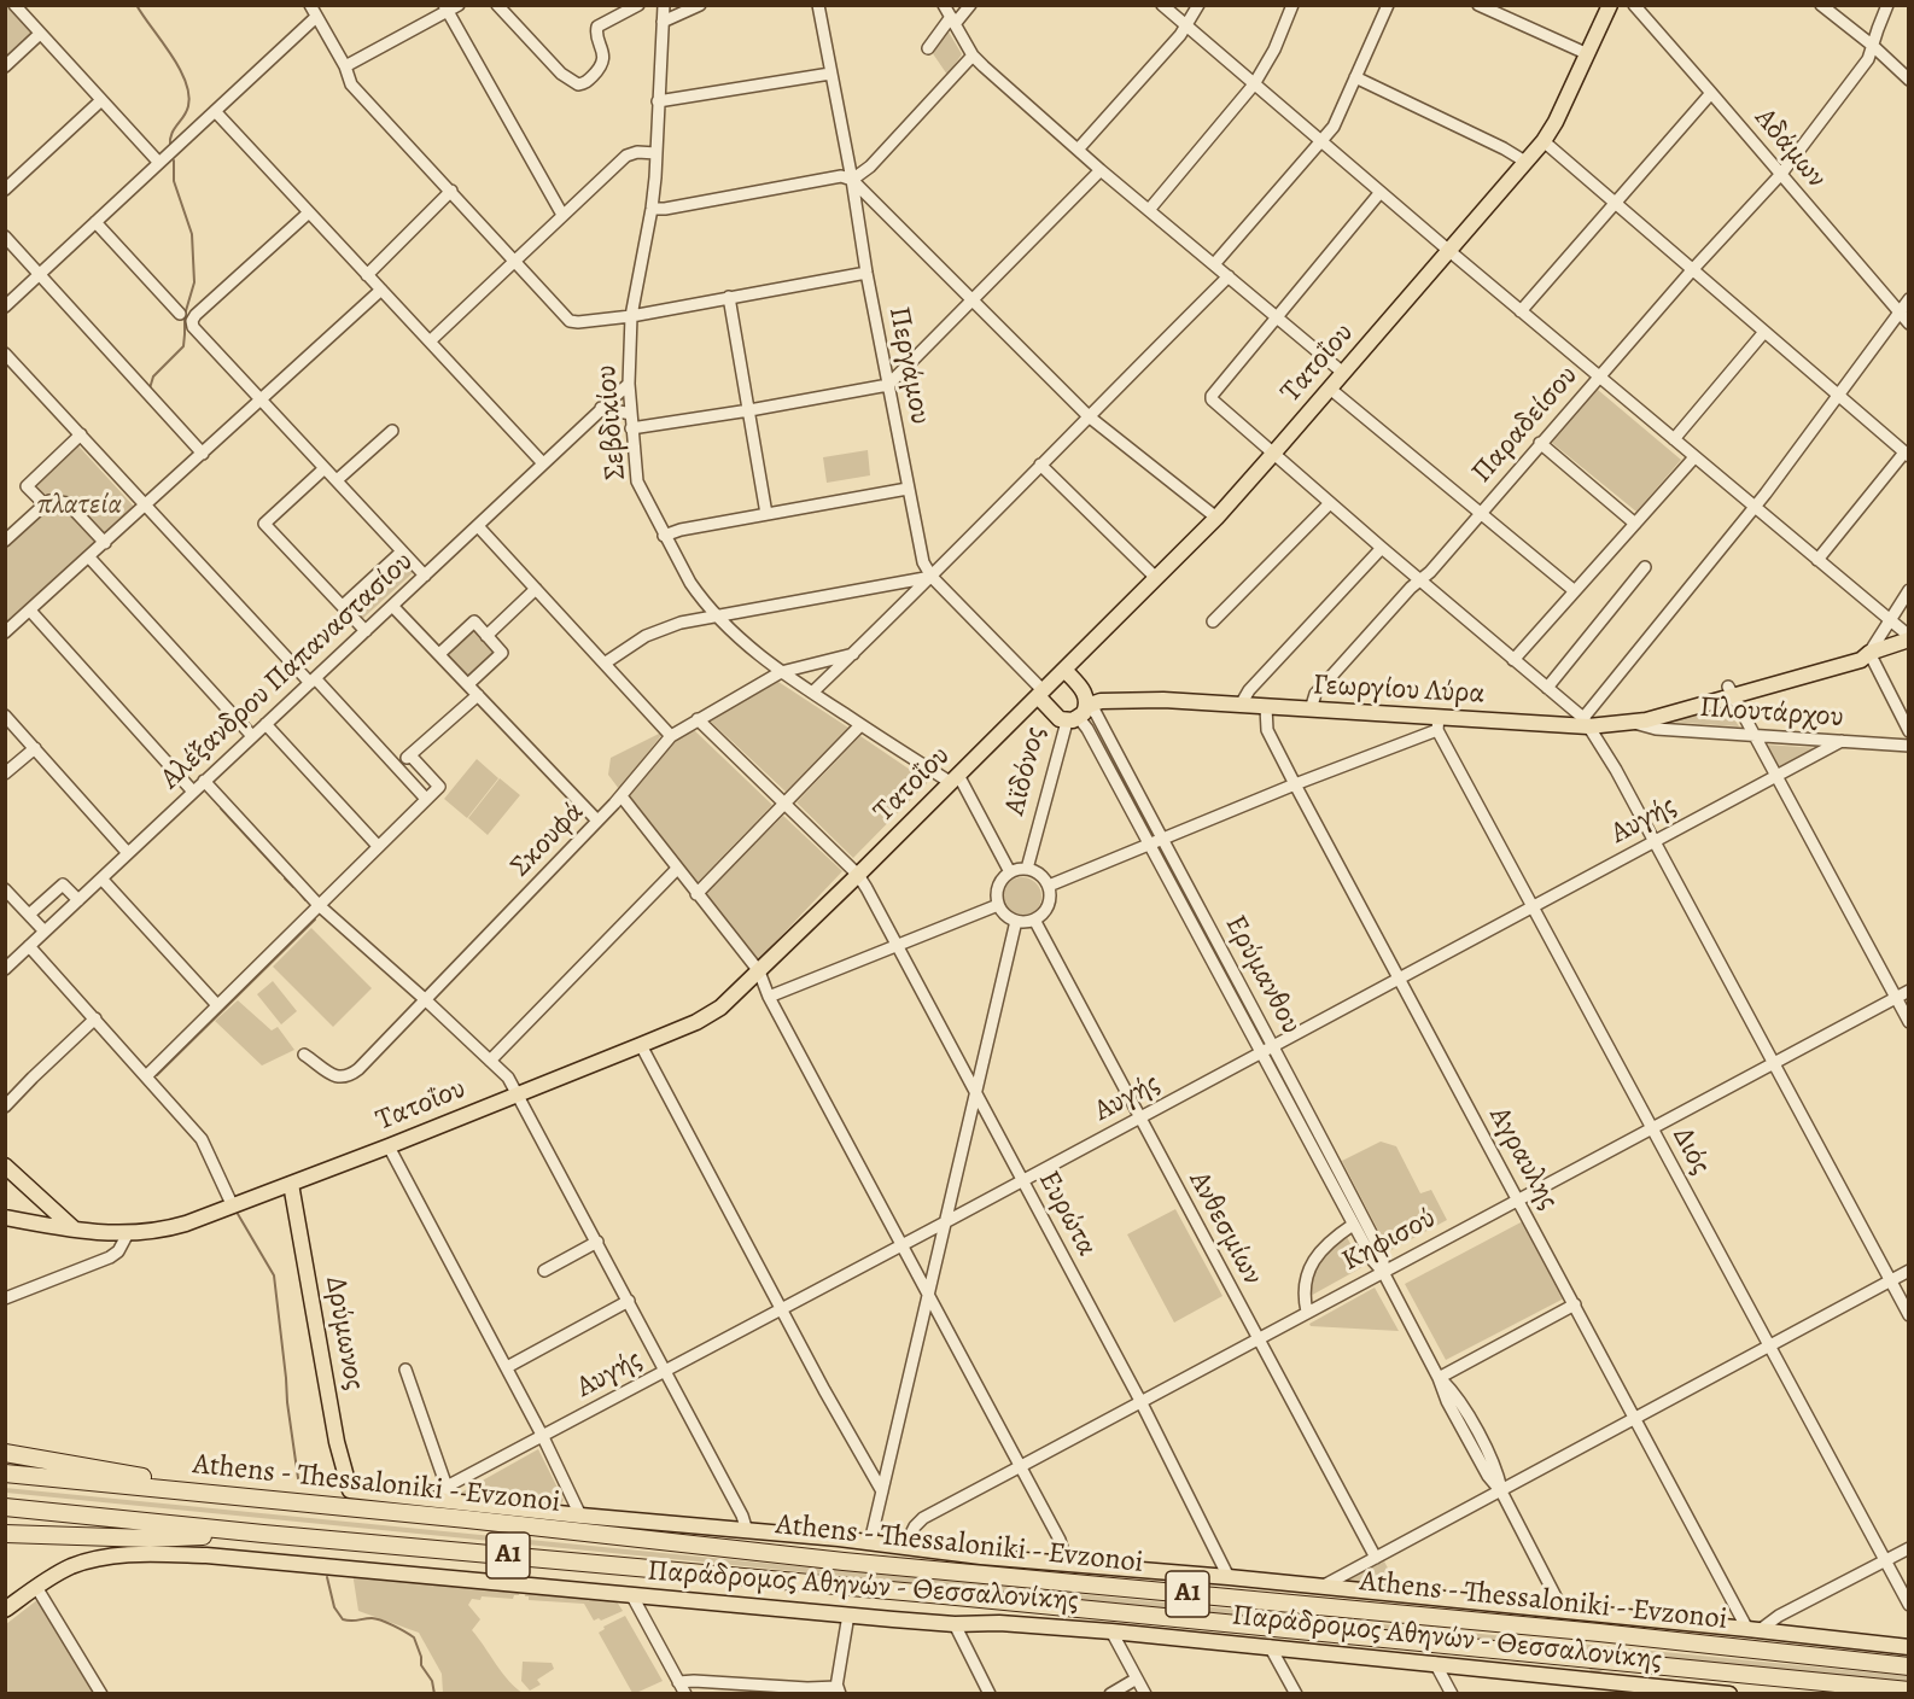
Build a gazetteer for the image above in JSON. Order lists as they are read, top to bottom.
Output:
{
  "streets": {
    "highway": ["Athens - Thessaloniki - Evzonoi", "Α1"],
    "main road": [
      "Τατοΐου",
      "Γεωργίου Λύρα",
      "Αϊδόνος",
      "Ερύμανθου",
      "Δρύμωνος",
      "Παράδρομος Αθηνών - Θεσσαλονίκης"
    ],
    "street": [
      "Αδάμων",
      "Περγάμου",
      "Σεβδικίου",
      "Παραδείσου",
      "Αλέξανδρου Παπαναστασίου",
      "Πλουτάρχου",
      "Αυγής",
      "Σκουφά",
      "Διός",
      "Αγραυλης",
      "Ευρώτα",
      "Ανθεσμίων",
      "Κηφισού"
    ]
  },
  "crossings": [
    ["Αδάμων", "Παραδείσου"],
    ["Τατοΐου", "Περγάμου"],
    ["Τατοΐου", "Σεβδικίου"],
    ["Τατοΐου", "Αϊδόνος"],
    ["Τατοΐου", "Ερύμανθου"],
    ["Τατοΐου", "Ευρώτα"],
    ["Τατοΐου", "Δρύμωνος"],
    ["Περγάμου", "Αϊδόνος"],
    ["Σεβδικίου", "Αλέξανδρου Παπαναστασίου"],
    ["Σεβδικίου", "Σκουφά"],
    ["Παραδείσου", "Γεωργίου Λύρα"],
    ["Γεωργίου Λύρα", "Πλουτάρχου"],
    ["Γεωργίου Λύρα", "Αϊδόνος"],
    ["Γεωργίου Λύρα", "Ερύμανθου"],
    ["Γεωργίου Λύρα", "Διός"],
    ["Γεωργίου Λύρα", "Αγραυλης"],
    ["Πλουτάρχου", "Αυγής"],
    ["Αϊδόνος", "Ερύμανθου"],
    ["Αϊδόνος", "Ανθεσμίων"],
    ["Αυγής", "Ερύμανθου"],
    ["Αυγής", "Διός"],
    ["Αυγής", "Αγραυλης"],
    ["Αυγής", "Ευρώτα"],
    ["Αυγής", "Ανθεσμίων"],
    ["Αυγής", "Δρύμωνος"],
    ["Σκουφά", "Ευρώτα"],
    ["Ερύμανθου", "Κηφισού"],
    ["Διός", "Κηφισού"],
    ["Αγραυλης", "Κηφισού"],
    ["Ευρώτα", "Κηφισού"],
    ["Ανθεσμίων", "Κηφισού"]
  ],
  "parks": ["πλατεία"]
}
